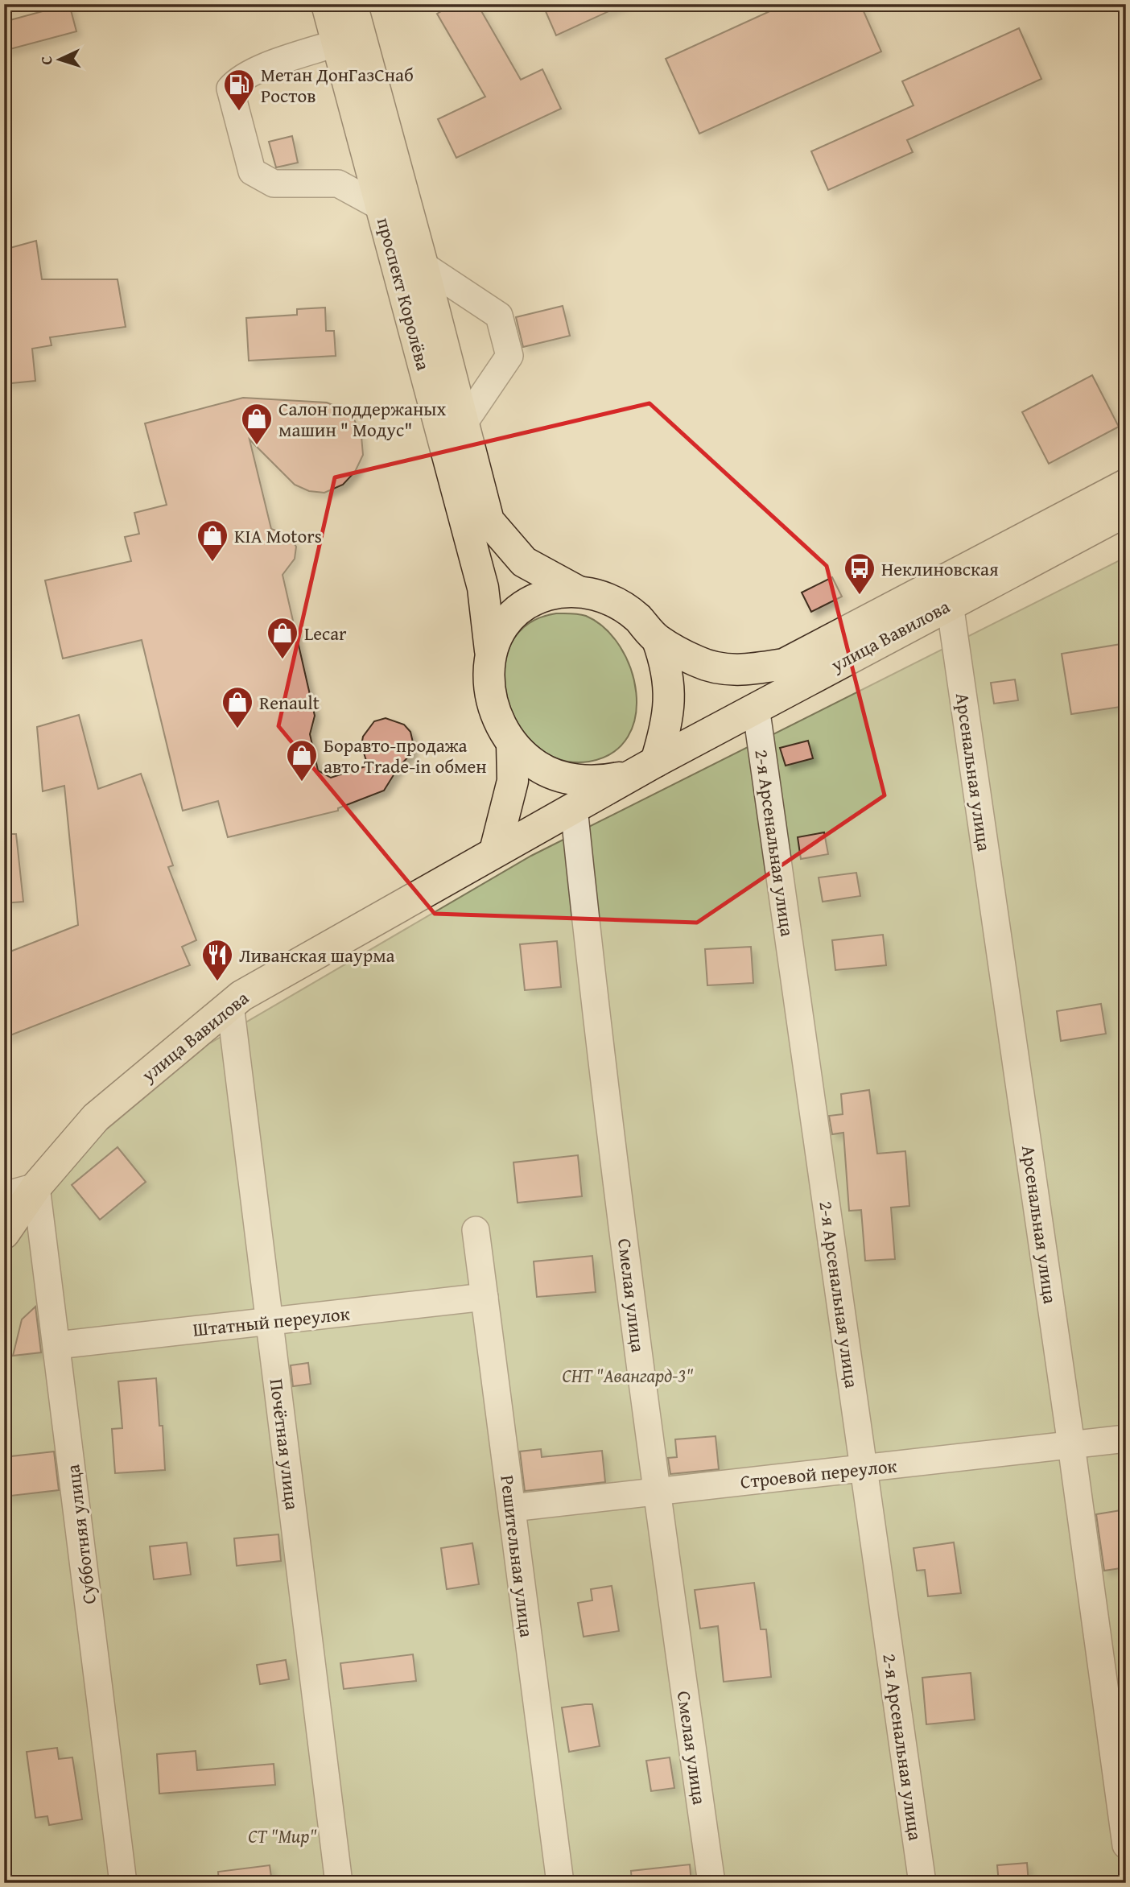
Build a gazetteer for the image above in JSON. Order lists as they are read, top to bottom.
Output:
{
  "streets": {
    "main road": ["проспект Королёва", "улица Вавилова"],
    "street": [
      "Арсенальная улица",
      "2-я Арсенальная улица",
      "Смелая улица",
      "Штатный переулок",
      "Почётная улица",
      "Строевой переулок",
      "Субботняя улица",
      "Решительная улица"
    ]
  },
  "crossings": [
    ["проспект Королёва", "улица Вавилова"],
    ["улица Вавилова", "Арсенальная улица"],
    ["улица Вавилова", "2-я Арсенальная улица"],
    ["улица Вавилова", "Смелая улица"],
    ["улица Вавилова", "Почётная улица"],
    ["улица Вавилова", "Субботняя улица"],
    ["Арсенальная улица", "Строевой переулок"],
    ["2-я Арсенальная улица", "Строевой переулок"],
    ["Смелая улица", "Строевой переулок"],
    ["Штатный переулок", "Почётная улица"],
    ["Штатный переулок", "Субботняя улица"],
    ["Штатный переулок", "Решительная улица"],
    ["Строевой переулок", "Решительная улица"]
  ],
  "parks": ["СНТ \"Авангард-3\"", "СТ \"Мир\""],
  "places": {
    "fuel station": ["Метан ДонГазСнаб Ростов"],
    "shop": [
      "Салон поддержаных машин \" Модус\"",
      "KIA Motors",
      "Lecar",
      "Renault",
      "Боравто-продажа авто Trade-in обмен"
    ],
    "bus stop": ["Неклиновская"],
    "restaurant": ["Ливанская шаурма"]
  },
  "north": "left"
}
